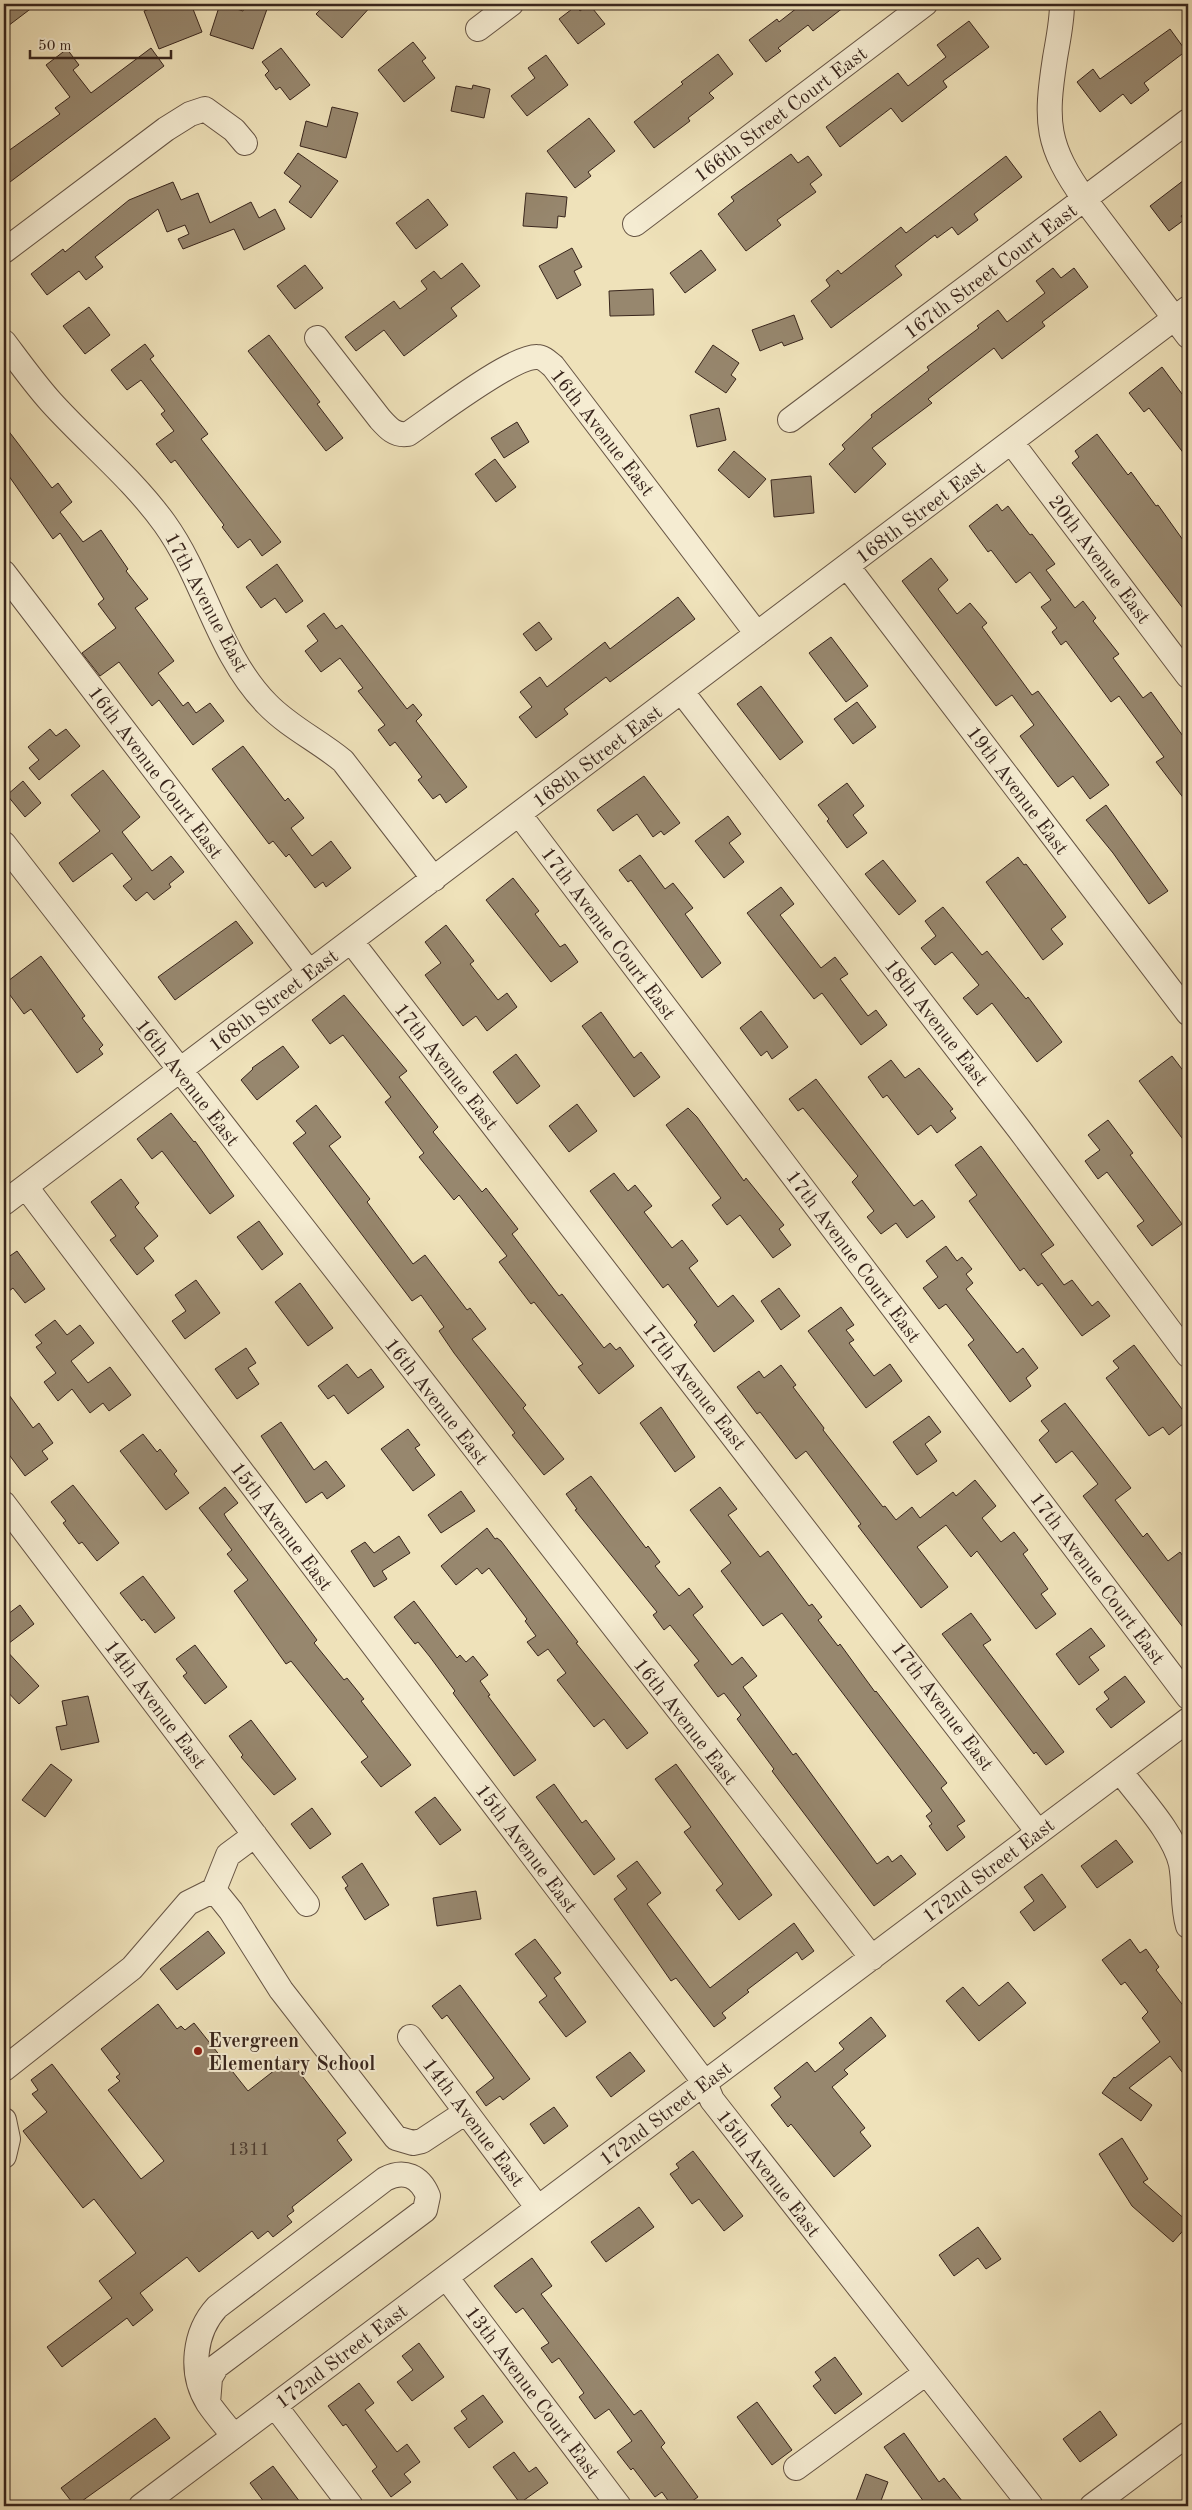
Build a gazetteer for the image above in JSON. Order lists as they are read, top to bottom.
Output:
{
  "streets": {
    "street": [
      "166th Street Court East",
      "167th Street Court East",
      "16th Avenue East",
      "168th Street East",
      "20th Avenue East",
      "17th Avenue East",
      "16th Avenue Court East",
      "19th Avenue East",
      "17th Avenue Court East",
      "18th Avenue East",
      "15th Avenue East",
      "14th Avenue East",
      "172nd Street East",
      "13th Avenue Court East"
    ]
  },
  "crossings": [
    ["16th Avenue East", "168th Street East"],
    ["16th Avenue East", "172nd Street East"],
    ["168th Street East", "20th Avenue East"],
    ["168th Street East", "17th Avenue East"],
    ["168th Street East", "16th Avenue Court East"],
    ["168th Street East", "19th Avenue East"],
    ["168th Street East", "17th Avenue Court East"],
    ["168th Street East", "18th Avenue East"],
    ["168th Street East", "15th Avenue East"],
    ["17th Avenue East", "172nd Street East"],
    ["15th Avenue East", "172nd Street East"],
    ["14th Avenue East", "172nd Street East"],
    ["172nd Street East", "13th Avenue Court East"]
  ],
  "places": ["Evergreen Elementary School"],
  "house_numbers": ["1311"],
  "scale_bar": "50 m"
}
